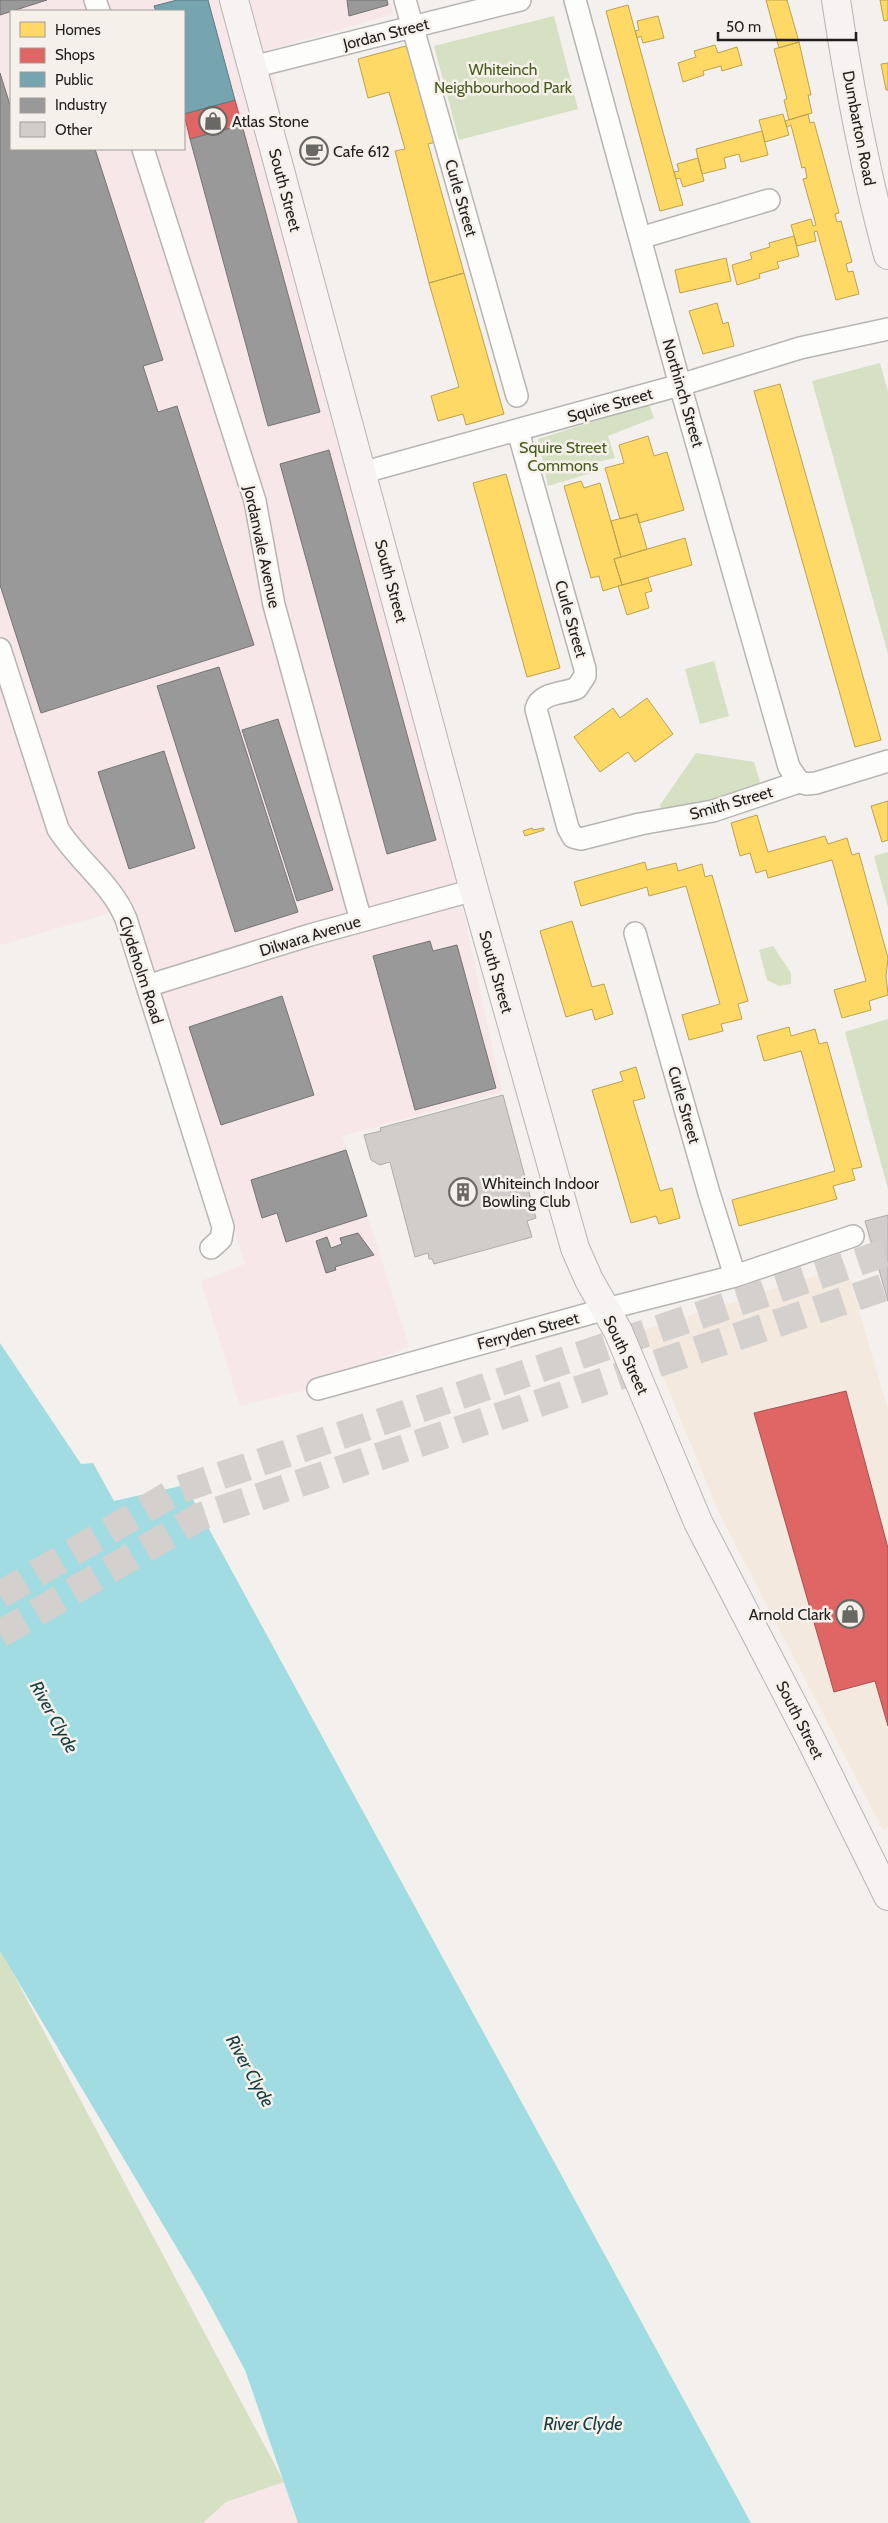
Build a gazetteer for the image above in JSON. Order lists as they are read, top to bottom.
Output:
{
  "streets": {
    "street": [
      "Jordan Street",
      "Dumbarton Road",
      "South Street",
      "Curle Street",
      "Northinch Street",
      "Squire Street",
      "Jordanvale Avenue",
      "Smith Street",
      "Dilwara Avenue",
      "Clydeholm Road",
      "Ferryden Street"
    ]
  },
  "crossings": [
    ["Jordan Street", "South Street"],
    ["Jordan Street", "Curle Street"],
    ["South Street", "Squire Street"],
    ["South Street", "Dilwara Avenue"],
    ["South Street", "Ferryden Street"],
    ["Curle Street", "Squire Street"],
    ["Curle Street", "Smith Street"],
    ["Curle Street", "Ferryden Street"],
    ["Northinch Street", "Squire Street"],
    ["Northinch Street", "Smith Street"],
    ["Jordanvale Avenue", "Dilwara Avenue"],
    ["Dilwara Avenue", "Clydeholm Road"]
  ],
  "water": ["River Clyde"],
  "parks": ["Whiteinch Neighbourhood Park", "Squire Street Commons"],
  "places": {
    "shop": ["Atlas Stone", "Arnold Clark"],
    "cafe": ["Cafe 612"],
    "building": ["Whiteinch Indoor Bowling Club"]
  },
  "legend": [
    "Homes",
    "Shops",
    "Public",
    "Industry",
    "Other"
  ],
  "scale_bar": "50 m"
}
